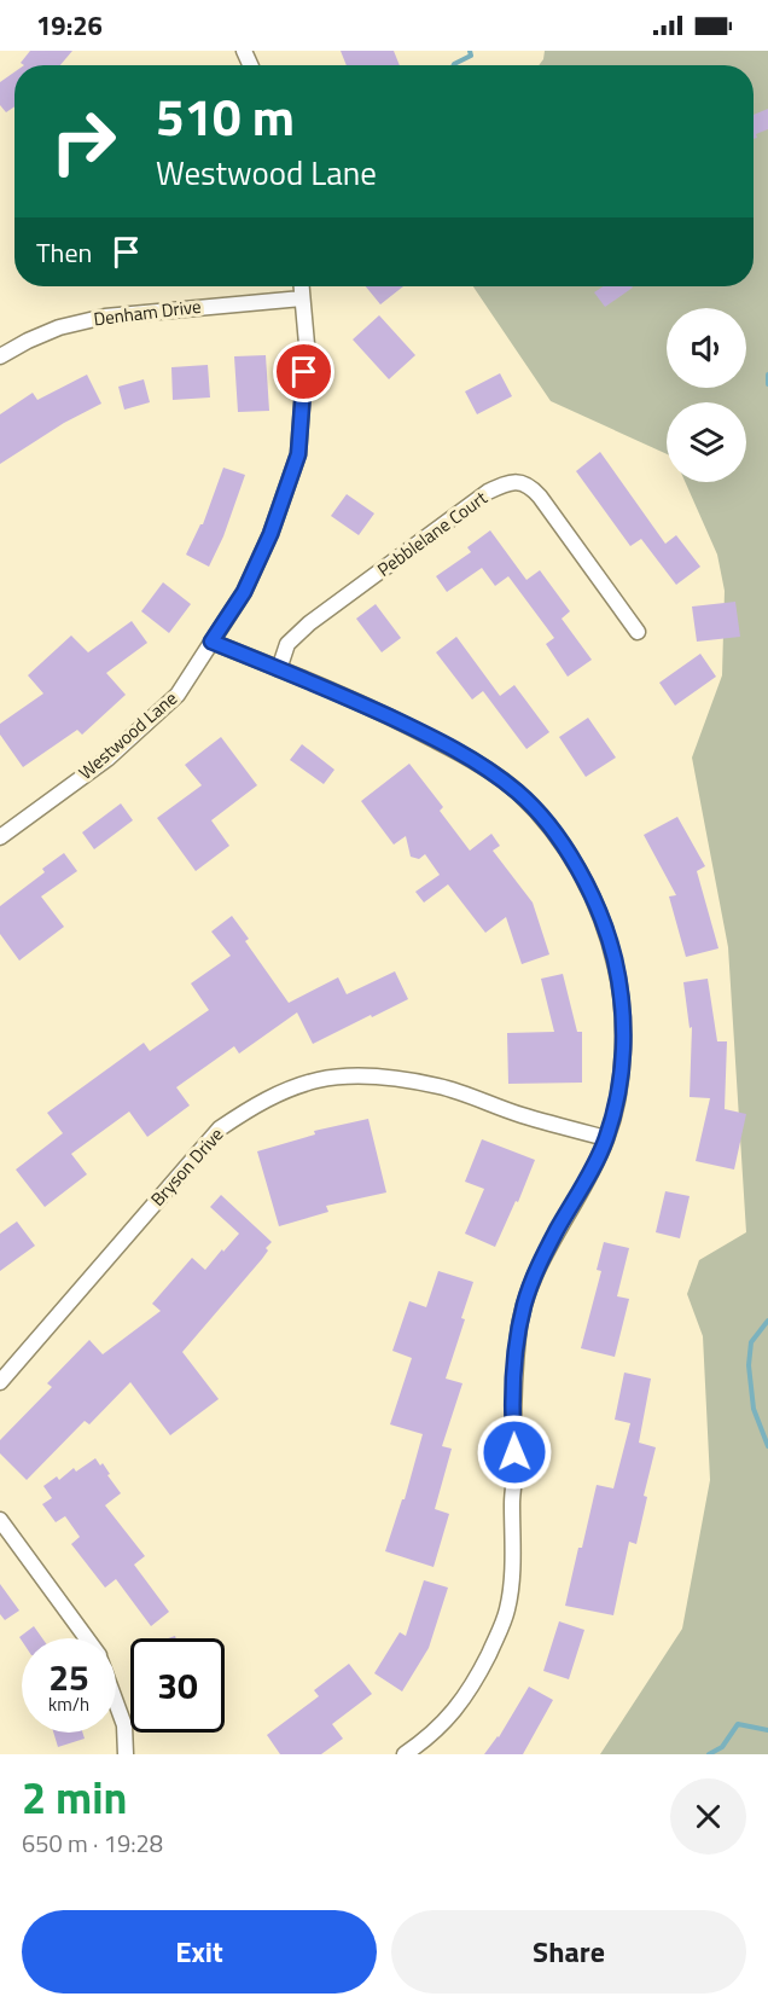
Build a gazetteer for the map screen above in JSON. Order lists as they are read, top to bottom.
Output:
{
  "streets": {
    "street": [
      "Denham Drive",
      "Pebblelane Court",
      "Westwood Lane",
      "Bryson Drive"
    ]
  },
  "crossings": [
    ["Denham Drive", "Westwood Lane"]
  ],
  "page": {
    "status": "19:26",
    "turn": ["510 m", "Westwood Lane"],
    "then": "Then",
    "speed": "25 km/h",
    "limit": "30",
    "heading": ["2 min", "650 m · 19:28"],
    "buttons": ["Exit", "Share"]
  }
}
